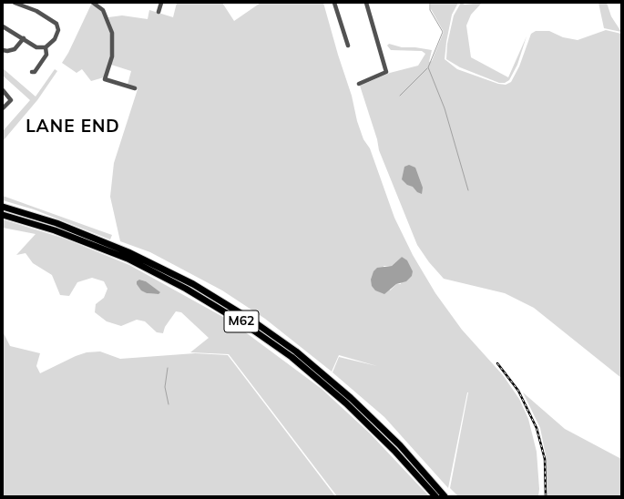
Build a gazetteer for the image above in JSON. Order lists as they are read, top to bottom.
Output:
{
  "streets": {
    "highway": ["M62"]
  },
  "districts": ["LANE END"]
}
